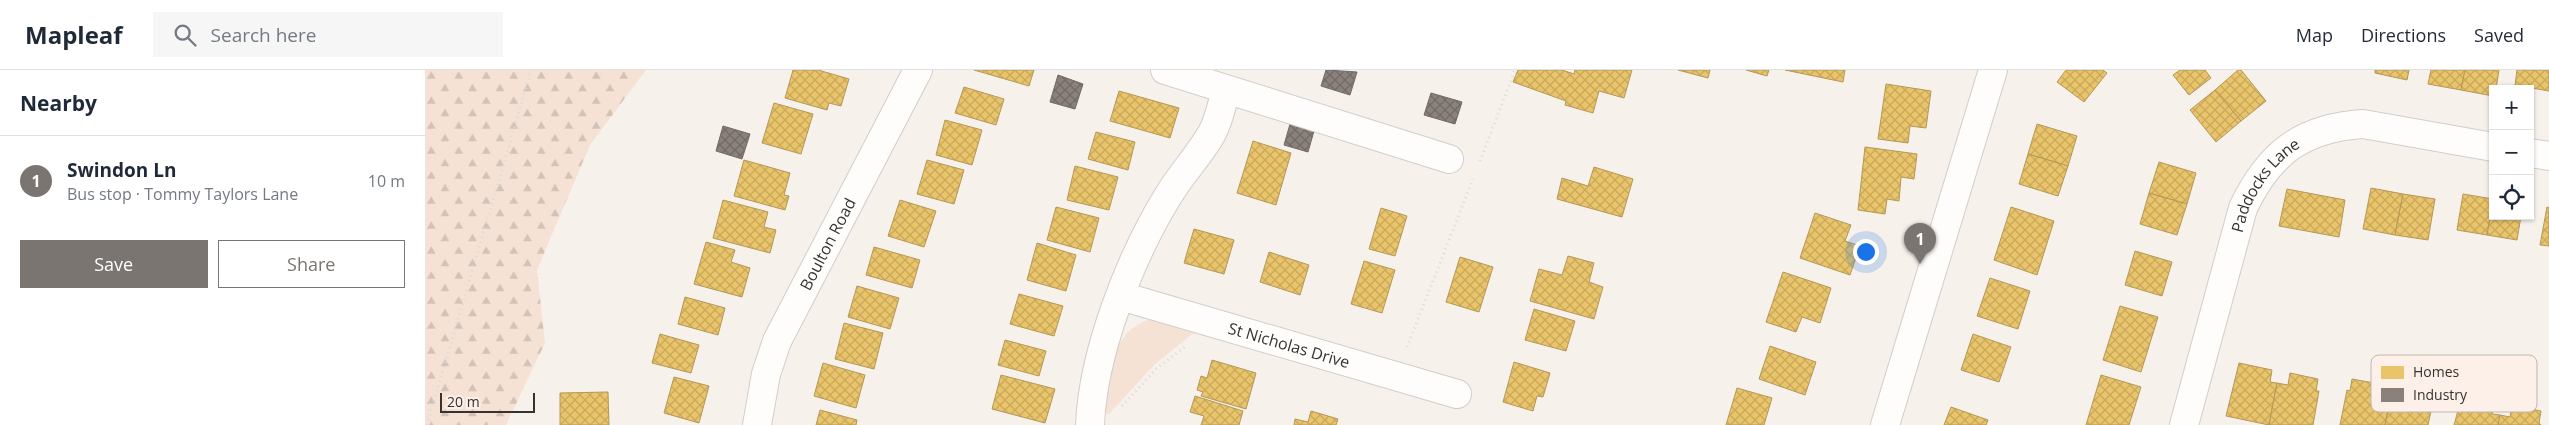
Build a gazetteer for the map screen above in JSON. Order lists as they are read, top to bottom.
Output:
{
  "streets": {
    "street": ["Paddocks Lane", "Boulton Road", "St Nicholas Drive"]
  },
  "legend": ["Homes", "Industry"],
  "scale_bar": "20 m",
  "page": {
    "header": "Mapleaf",
    "search": "Search here",
    "nav": ["Map", "Directions", "Saved"],
    "heading": "Nearby",
    "map_buttons": ["+", "−"],
    "list": [
      {
        "mark": "1",
        "name": "Swindon Ln",
        "note": "Bus stop · Tommy Taylors Lane",
        "value": "10 m"
      }
    ],
    "pins": "1",
    "buttons": ["Save", "Share"],
    "scale": "20 m"
  }
}
